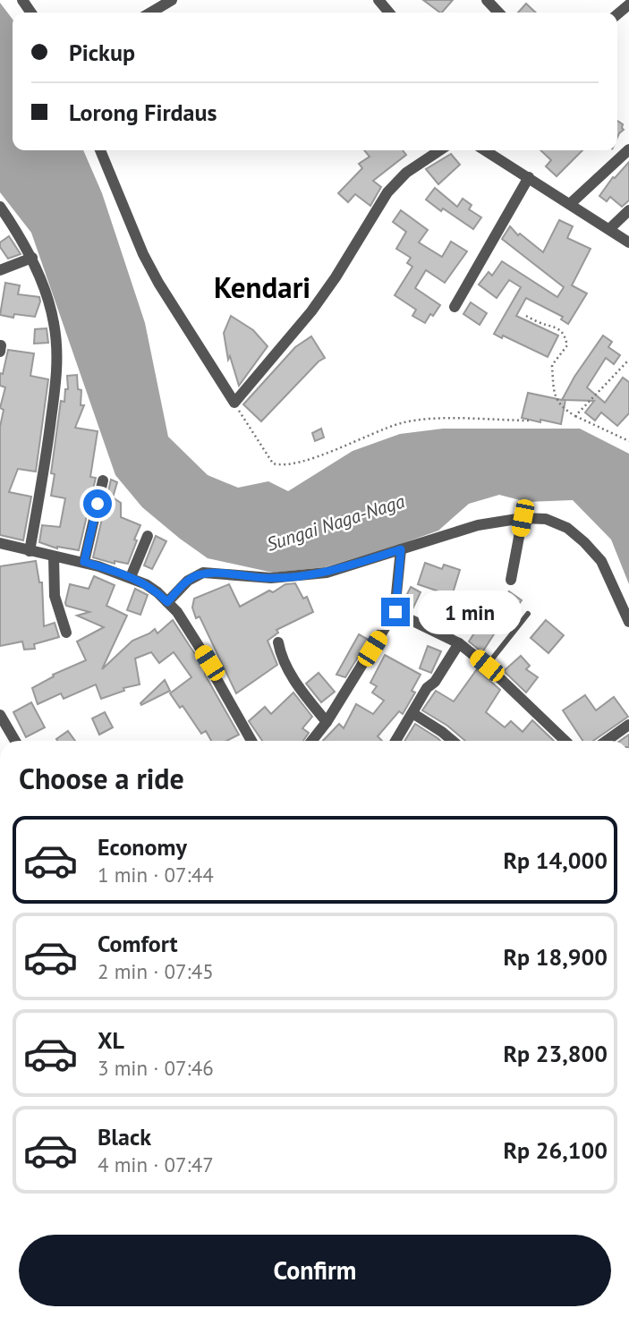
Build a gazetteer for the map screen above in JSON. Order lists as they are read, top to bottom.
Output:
{
  "districts": ["Kendari"],
  "water": ["Sungai Naga-Naga"],
  "page": {
    "banner": ["Pickup", "Lorong Firdaus"],
    "bubble": "1 min",
    "heading": "Choose a ride",
    "list": [
      {
        "name": "Economy",
        "note": "1 min · 07:44",
        "value": "Rp 14,000"
      },
      {
        "name": "Comfort",
        "note": "2 min · 07:45",
        "value": "Rp 18,900"
      },
      {
        "name": "XL",
        "note": "3 min · 07:46",
        "value": "Rp 23,800"
      },
      {
        "name": "Black",
        "note": "4 min · 07:47",
        "value": "Rp 26,100"
      }
    ],
    "buttons": "Confirm"
  }
}
